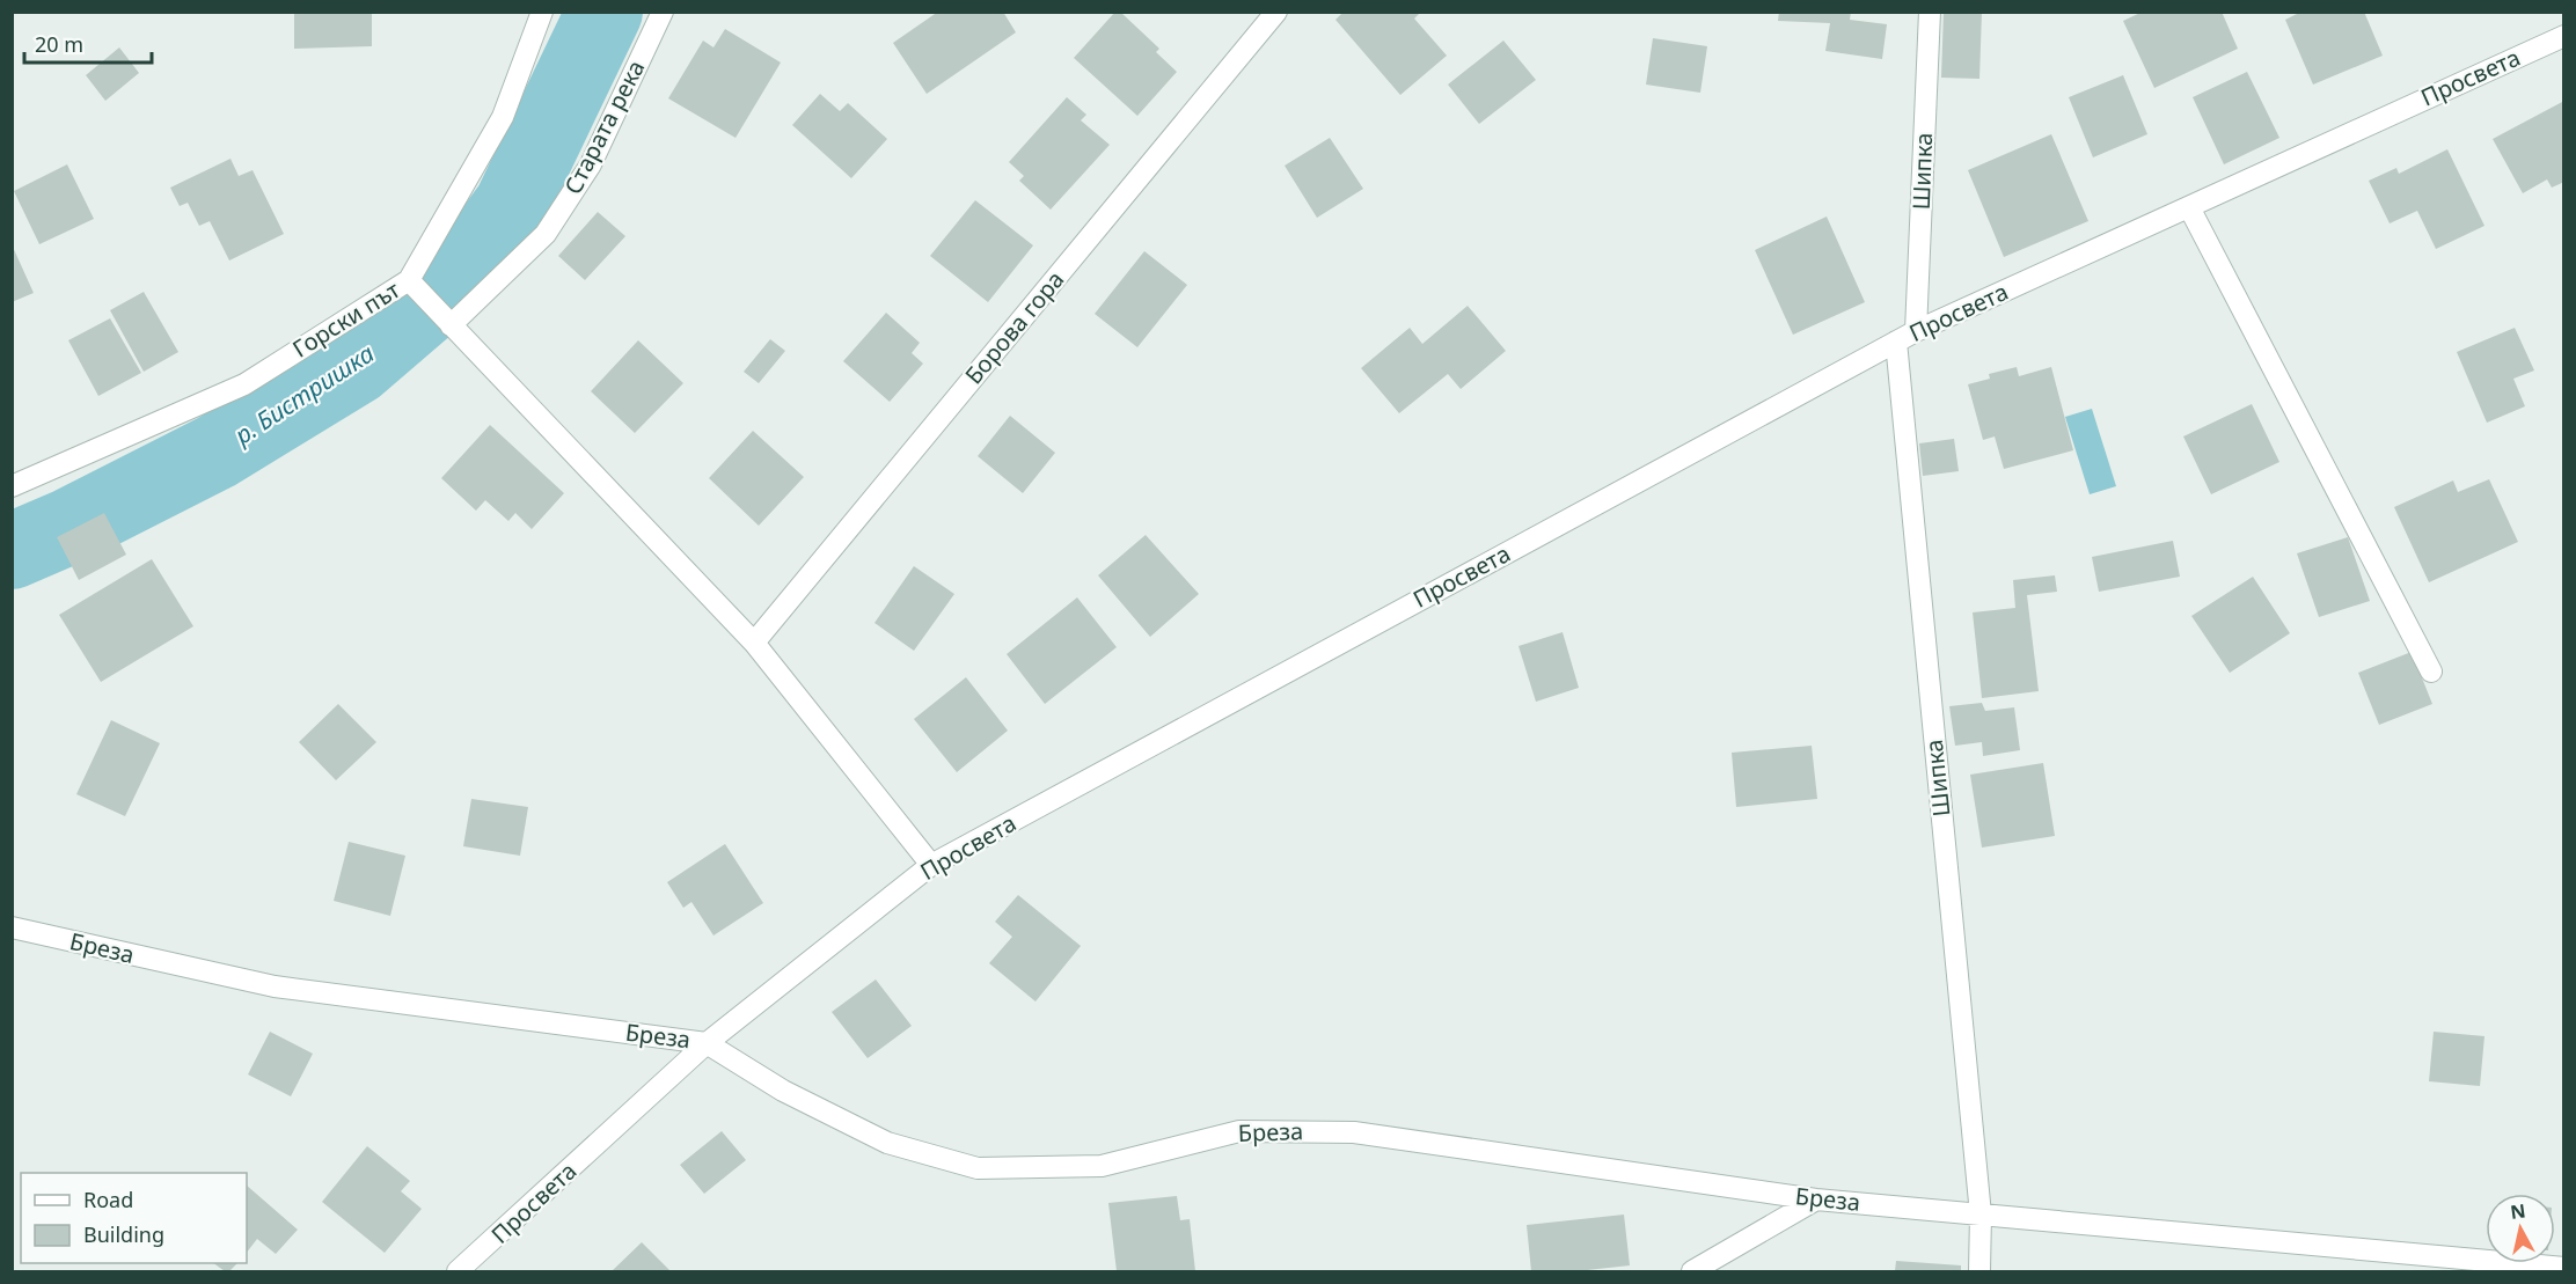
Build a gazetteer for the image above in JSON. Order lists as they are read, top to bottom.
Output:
{
  "streets": {
    "street": [
      "Просвета",
      "Старата река",
      "Шипка",
      "Горски път",
      "Борова гора",
      "Бреза"
    ]
  },
  "crossings": [
    ["Просвета", "Шипка"],
    ["Просвета", "Бреза"],
    ["Шипка", "Бреза"]
  ],
  "water": ["р. Бистришка"],
  "legend": ["Road", "Building"],
  "scale_bar": "20 m",
  "north": "top"
}
